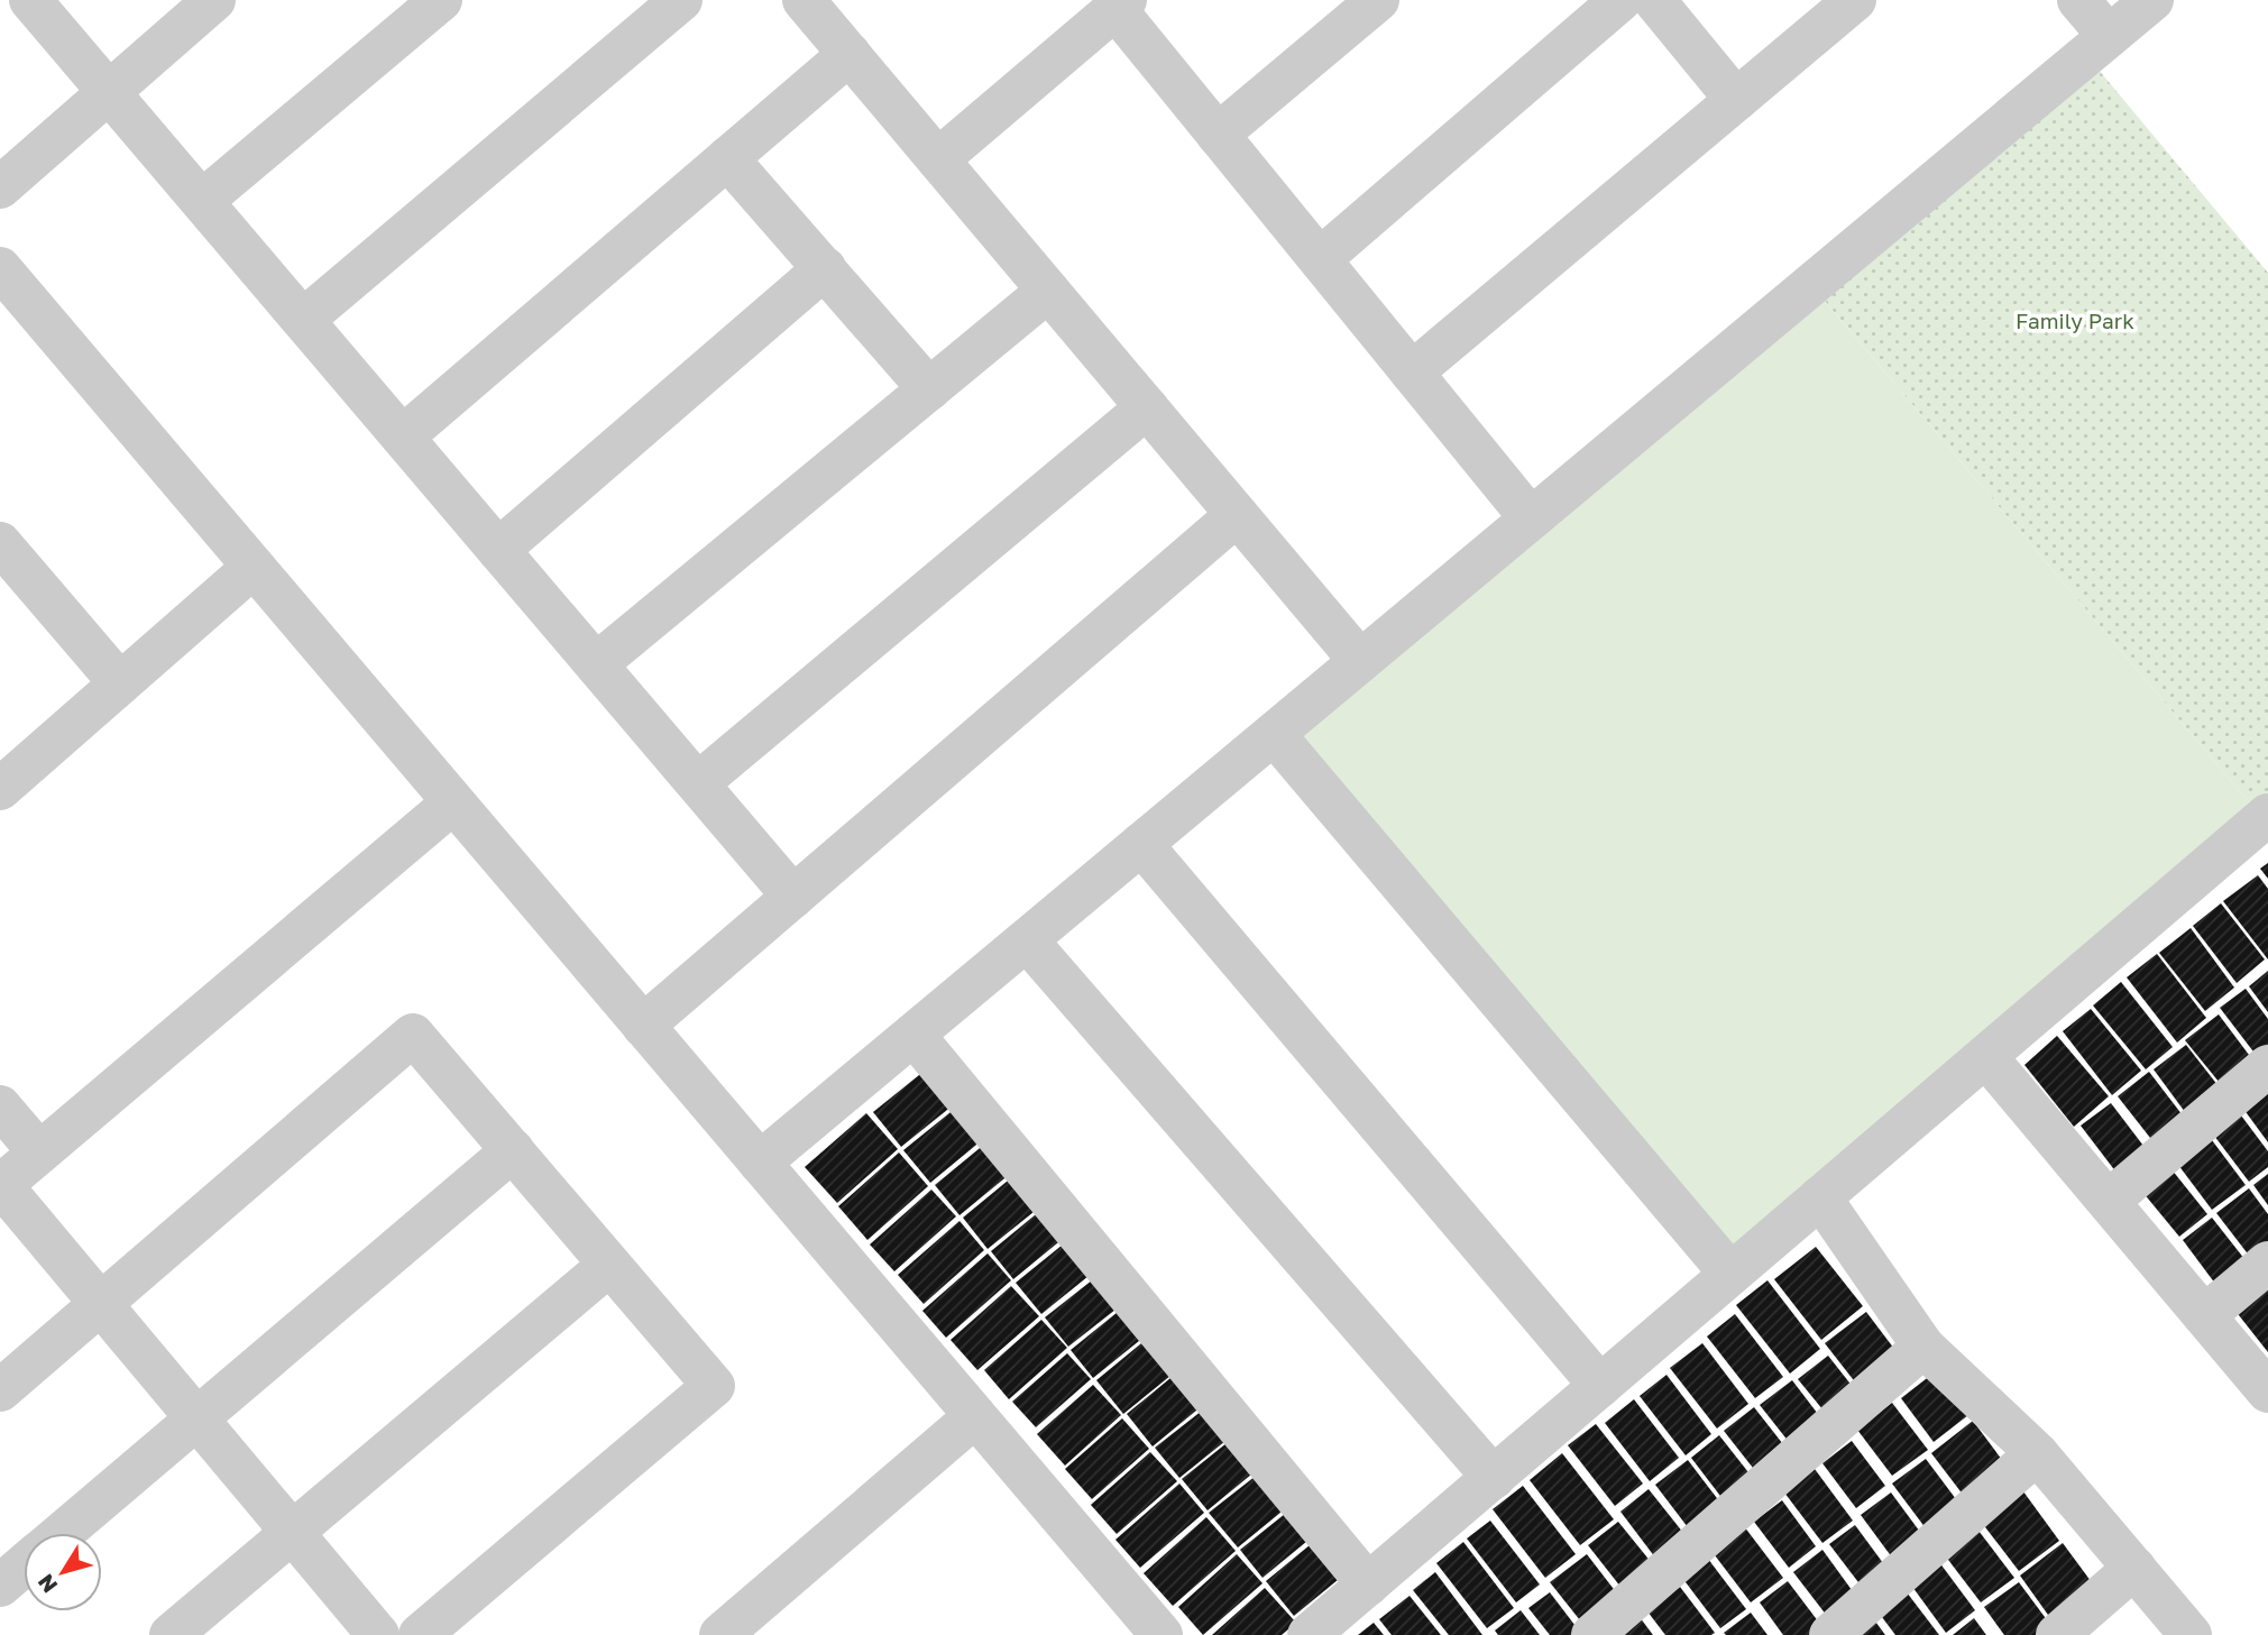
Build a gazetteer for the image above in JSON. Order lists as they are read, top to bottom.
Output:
{
  "parks": ["Family Park"],
  "north": "bottom left"
}
